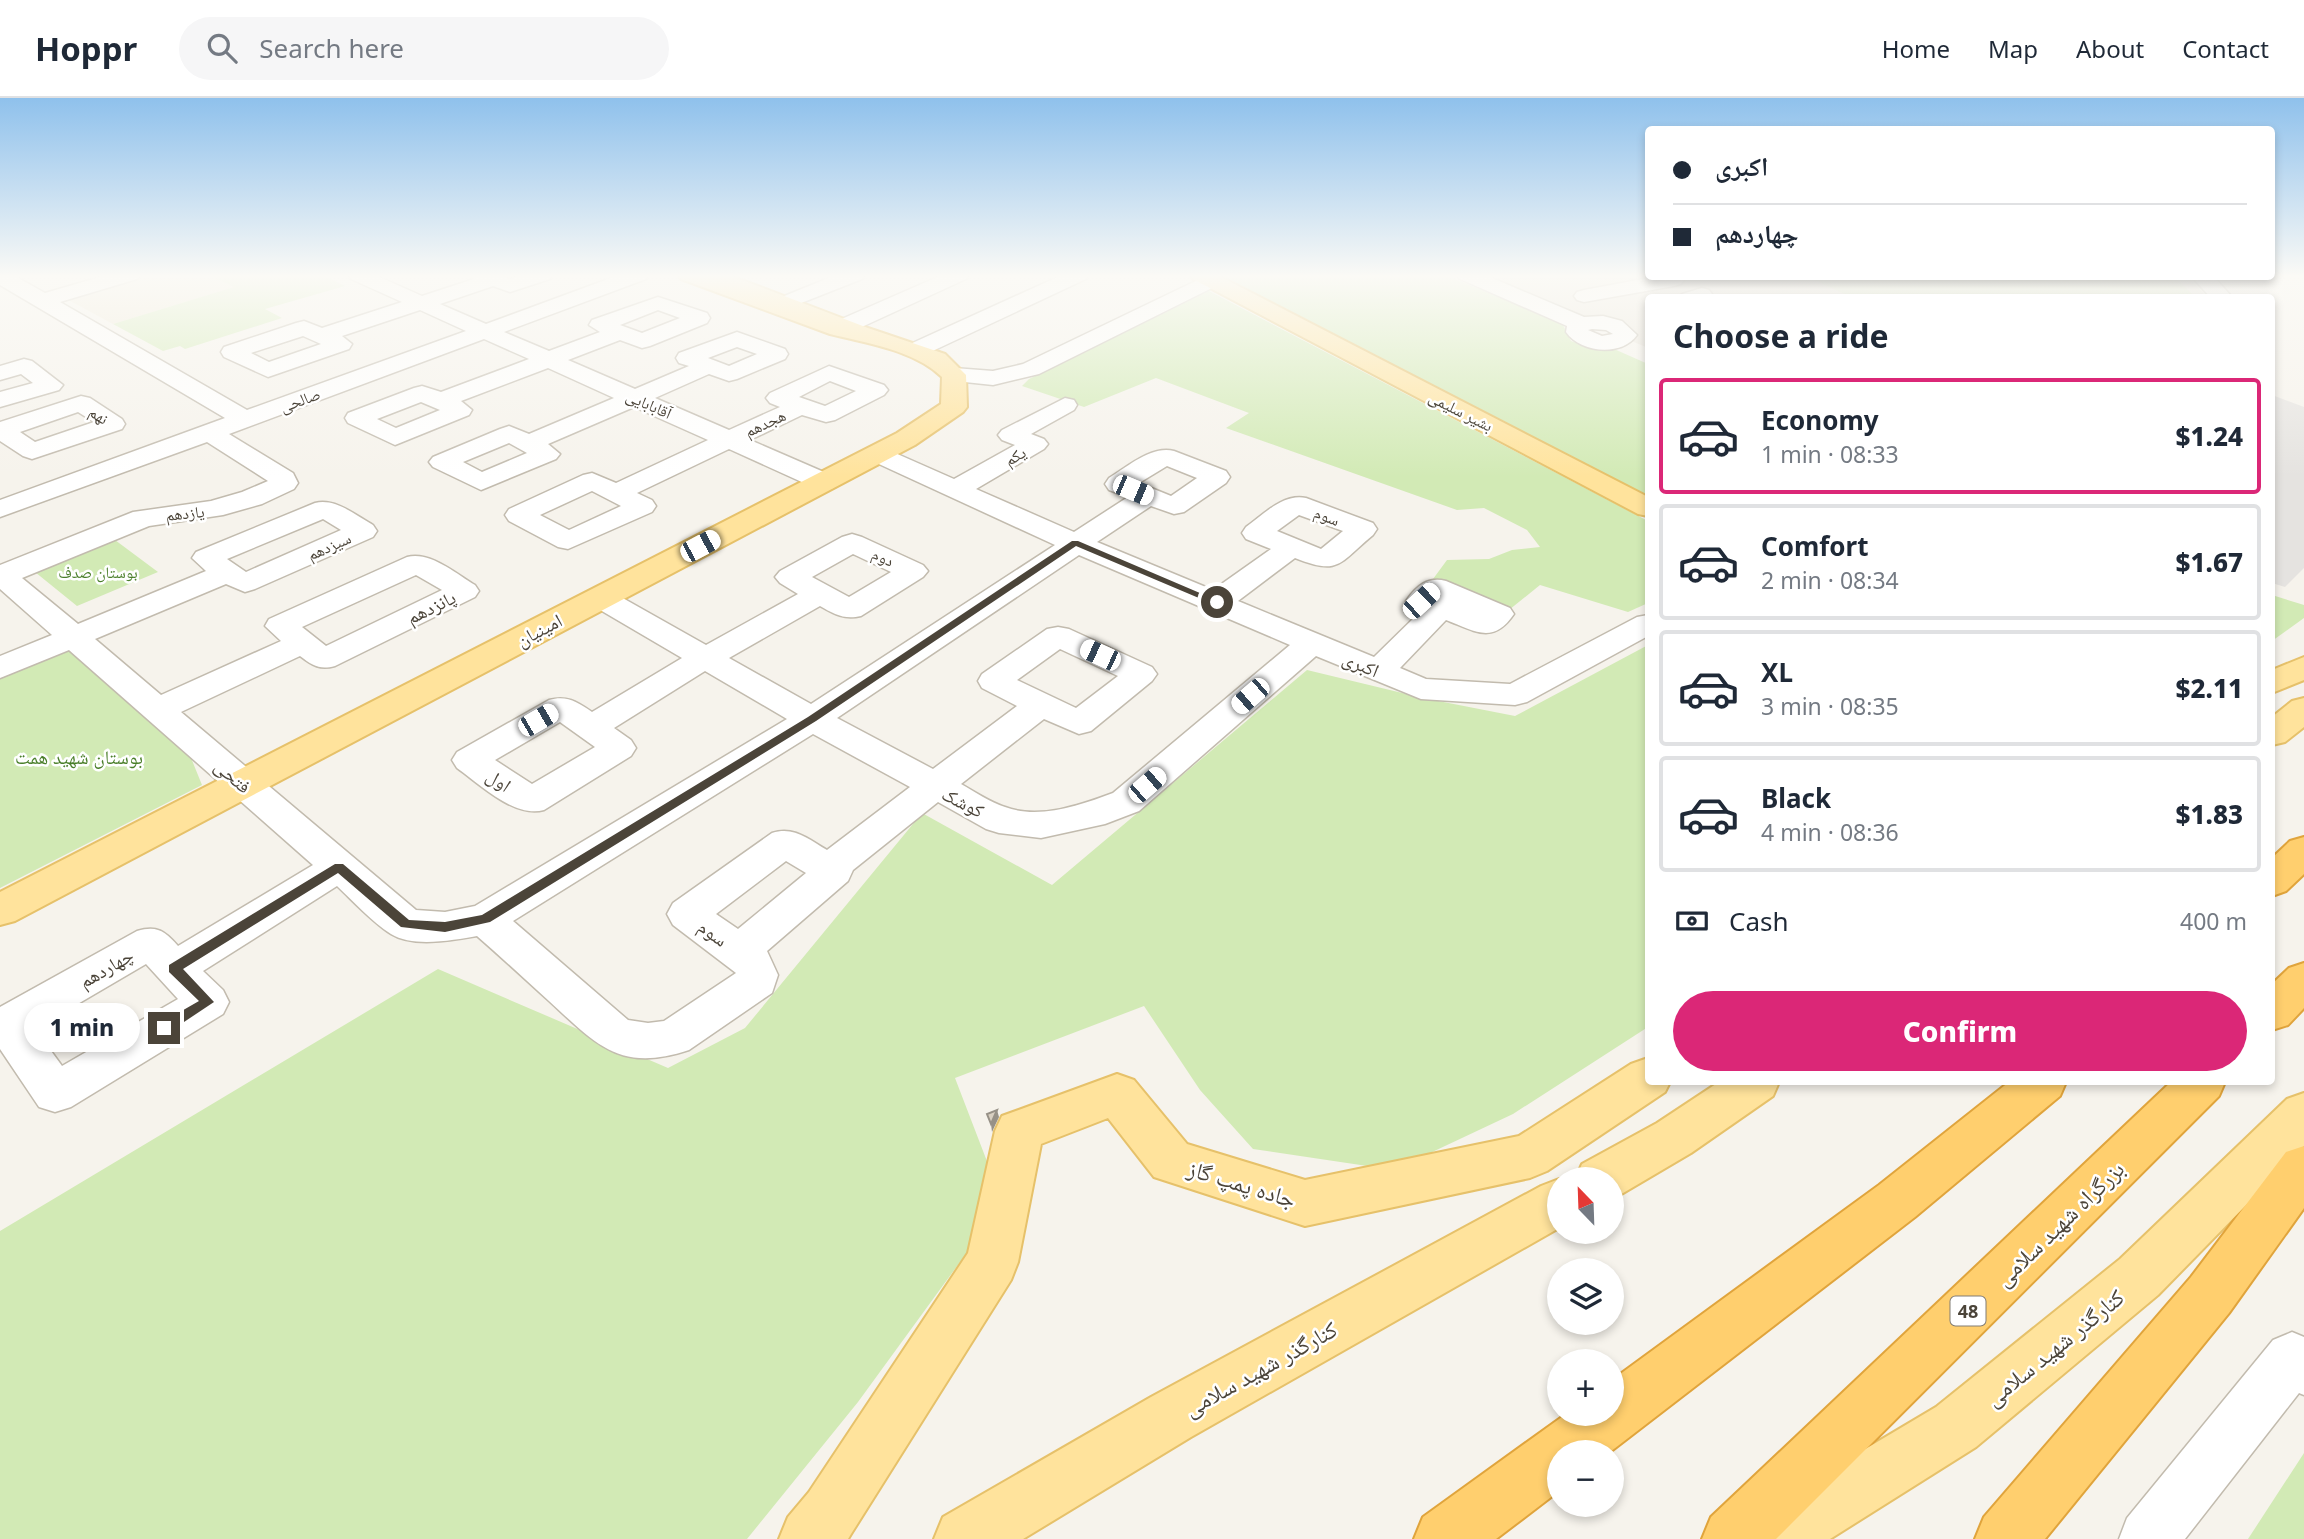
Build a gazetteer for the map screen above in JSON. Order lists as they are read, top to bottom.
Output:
{
  "streets": {
    "highway": ["بزرگراه شهید سلامی", "48"],
    "main road": [
      "بشیر سلیمی",
      "امینیان",
      "جاده پمپ گاز",
      "کنارگذر شهید سلامی"
    ],
    "street": [
      "صالحی",
      "آقابابایی",
      "هجدهم",
      "یکم",
      "یازدهم",
      "سوم",
      "پانزدهم",
      "اکبری",
      "فتحی",
      "کوشک"
    ]
  },
  "crossings": [
    ["صالحی", "یازدهم"],
    ["آقابابایی", "هجدهم"],
    ["آقابابایی", "امینیان"],
    ["یکم", "اکبری"],
    ["یازدهم", "فتحی"],
    ["سوم", "کوشک"],
    ["امینیان", "اکبری"],
    ["امینیان", "فتحی"],
    ["امینیان", "کوشک"],
    ["اکبری", "کوشک"]
  ],
  "parks": ["بوستان صدف", "بوستان شهید همت"],
  "north": "top left",
  "page": {
    "header": "Hoppr",
    "search": "Search here",
    "nav": [
      "Home",
      "Map",
      "About",
      "Contact"
    ],
    "banner": ["اکبری", "چهاردهم"],
    "heading": "Choose a ride",
    "list": [
      {
        "name": "Economy",
        "note": "1 min · 08:33",
        "value": "$1.24"
      },
      {
        "name": "Comfort",
        "note": "2 min · 08:34",
        "value": "$1.67"
      },
      {
        "name": "XL",
        "note": "3 min · 08:35",
        "value": "$2.11"
      },
      {
        "name": "Black",
        "note": "4 min · 08:36",
        "value": "$1.83"
      }
    ],
    "pay": ["Cash", "400 m"],
    "buttons": "Confirm",
    "bubble": "1 min",
    "map_buttons": ["+", "−"]
  }
}
